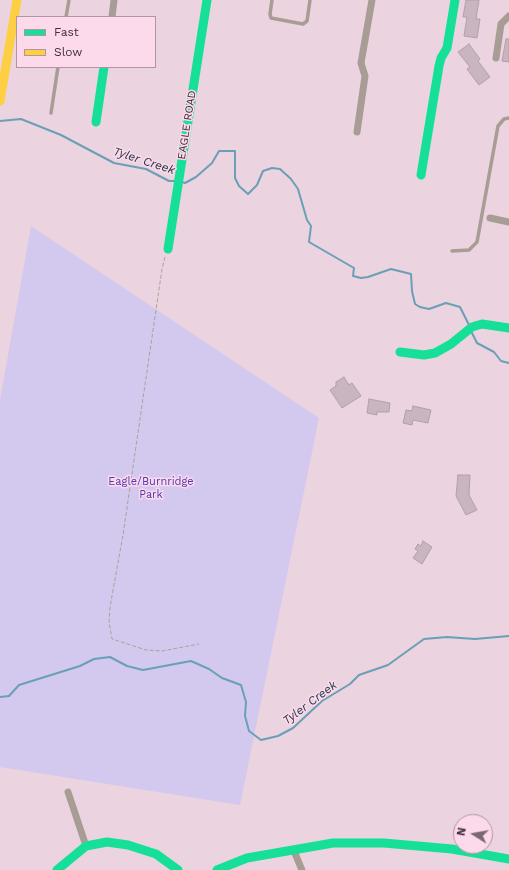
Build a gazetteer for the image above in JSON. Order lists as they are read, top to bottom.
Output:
{
  "streets": {
    "street": ["EAGLE ROAD"]
  },
  "water": ["Tyler Creek"],
  "parks": ["Eagle/Burnridge Park"],
  "legend": ["Fast", "Slow"],
  "north": "left"
}
